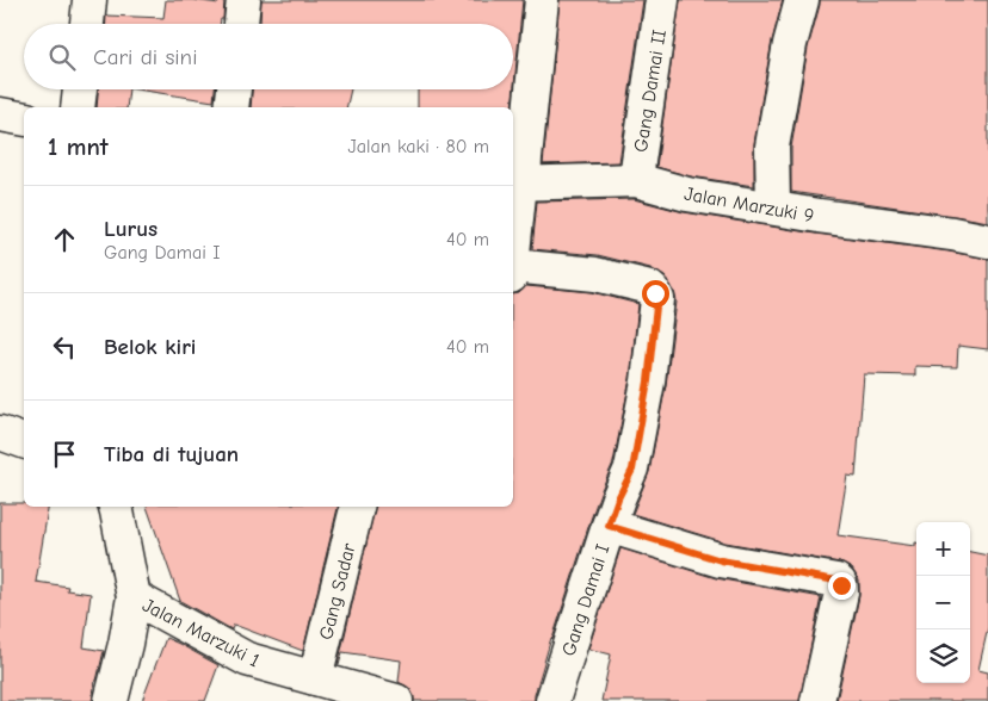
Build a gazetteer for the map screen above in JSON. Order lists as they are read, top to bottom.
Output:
{
  "streets": {
    "street": [
      "Gang Damai II",
      "Jalan Marzuki 9",
      "Gang Sadar",
      "Gang Damai I",
      "Jalan Marzuki 1"
    ]
  },
  "crossings": [
    ["Gang Damai II", "Jalan Marzuki 9"],
    ["Jalan Marzuki 9", "Gang Damai I"],
    ["Gang Sadar", "Jalan Marzuki 1"]
  ],
  "page": {
    "search": "Cari di sini",
    "heading": ["1 mnt", "Jalan kaki · 80 m"],
    "list": [
      ["Lurus", "Gang Damai I", "40 m"],
      ["Belok kiri", "40 m"],
      "Tiba di tujuan"
    ],
    "map_buttons": ["+", "−"]
  }
}
